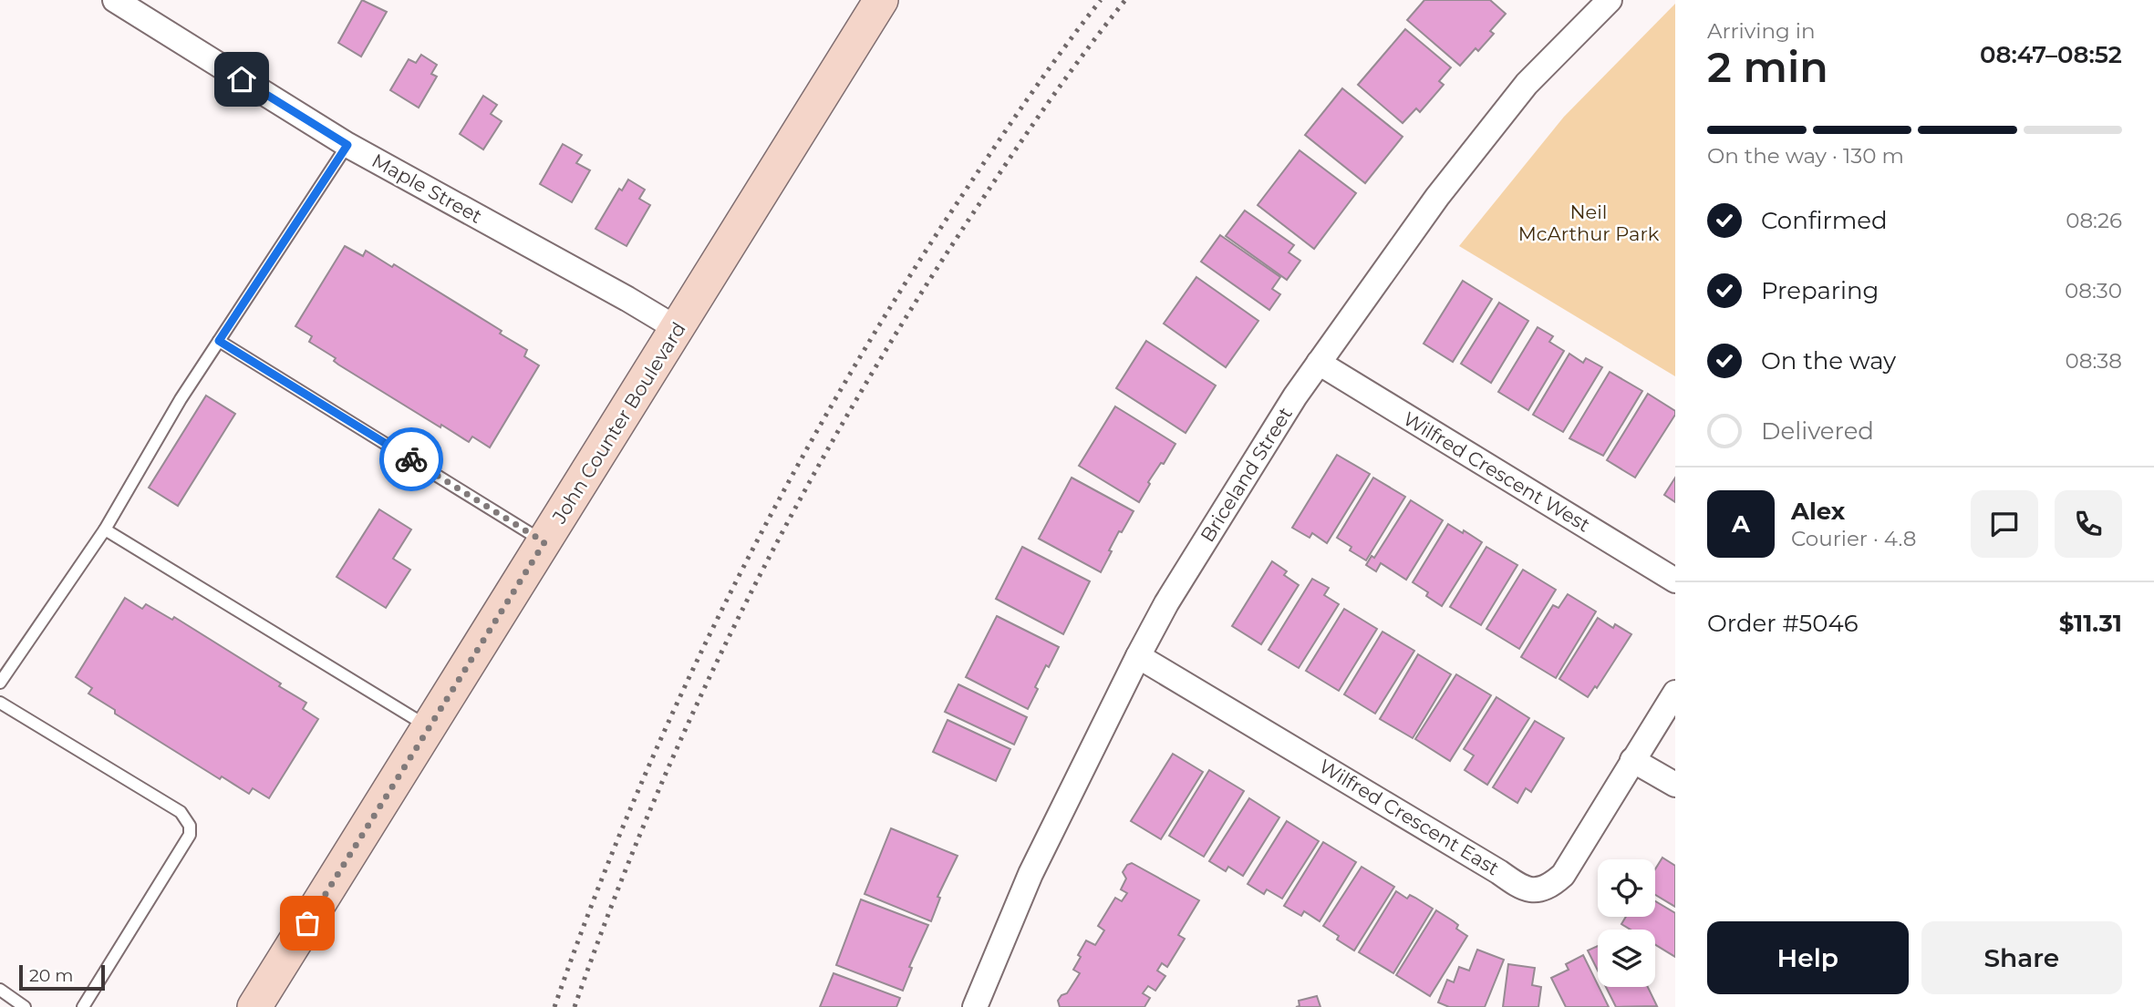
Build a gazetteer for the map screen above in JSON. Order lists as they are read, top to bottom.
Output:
{
  "streets": {
    "main road": ["John Counter Boulevard"],
    "street": [
      "Maple Street",
      "Wilfred Crescent West",
      "Briceland Street",
      "Wilfred Crescent East"
    ]
  },
  "crossings": [
    ["Maple Street", "John Counter Boulevard"],
    ["Wilfred Crescent West", "Briceland Street"],
    ["Briceland Street", "Wilfred Crescent East"]
  ],
  "parks": ["Neil McArthur Park"],
  "scale_bar": "20 m",
  "page": {
    "heading": ["2 min", "Arriving in", "08:47–08:52"],
    "panel": [
      "Alex",
      "Courier · 4.8",
      "Order #5046",
      "$11.31"
    ],
    "bar": "On the way · 130 m",
    "list": [
      ["Confirmed", "08:26"],
      ["Preparing", "08:30"],
      ["On the way", "08:38"],
      "Delivered"
    ],
    "round": "A",
    "buttons": ["Help", "Share"],
    "scale": "20 m"
  }
}
